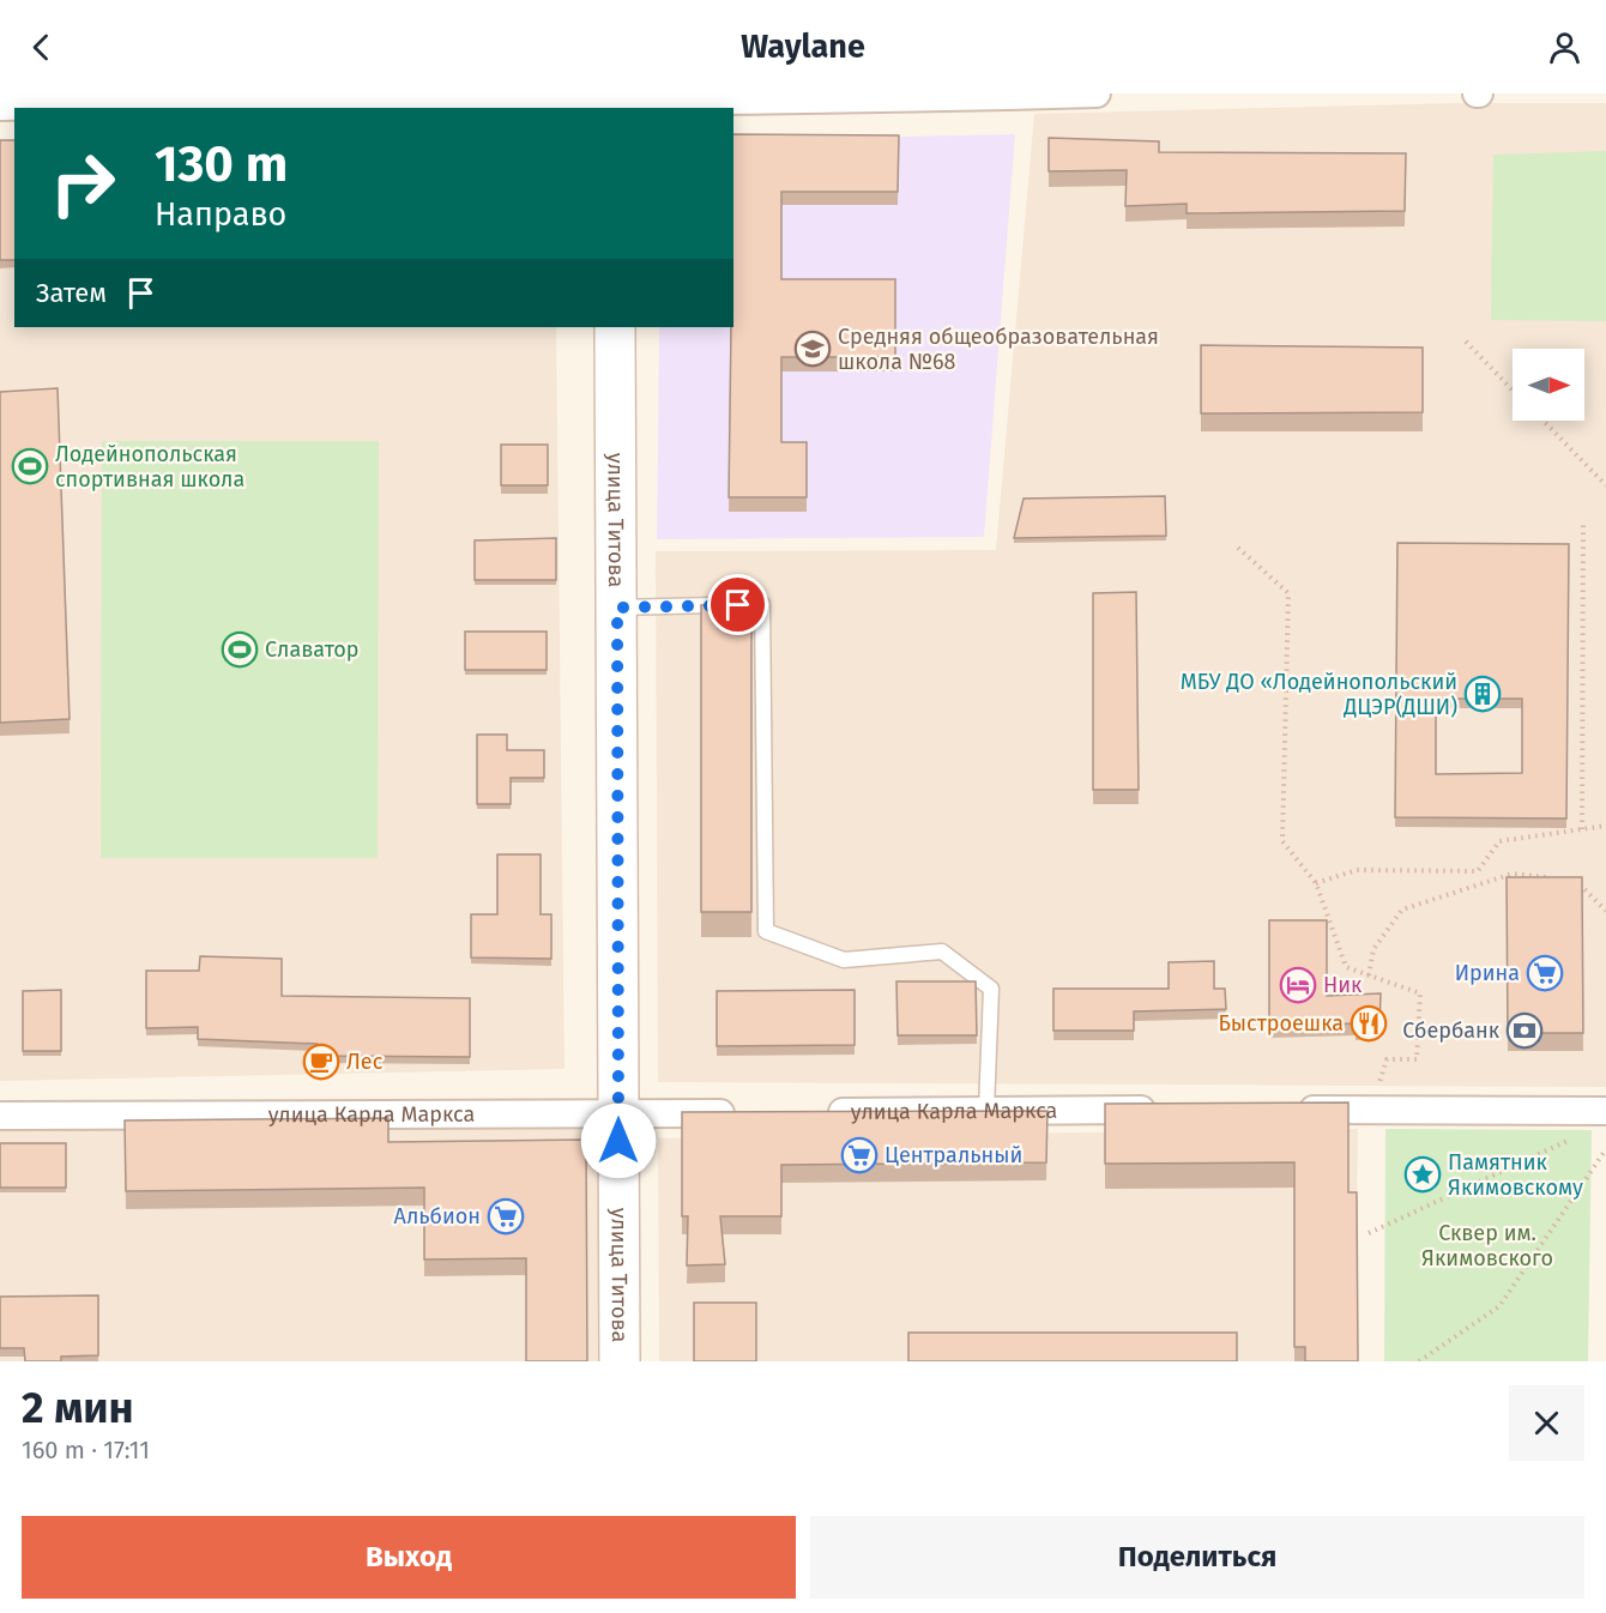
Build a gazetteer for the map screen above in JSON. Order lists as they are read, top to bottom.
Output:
{
  "streets": {
    "street": ["улица Титова", "улица Карла Маркса"]
  },
  "crossings": [
    ["улица Титова", "улица Карла Маркса"]
  ],
  "parks": ["Сквер им. Якимовского"],
  "places": {
    "school or university": ["Средняя общеобразовательная школа №68"],
    "sports": ["Лодейнопольская спортивная школа", "Славатор"],
    "building": ["МБУ ДО «Лодейнопольский ДЦЭР(ДШИ)"],
    "supermarket": ["Ирина", "Центральный", "Альбион"],
    "hotel": ["Ник"],
    "restaurant": ["Быстроeшка"],
    "bank": ["Сбербанк"],
    "cafe": ["Лес"],
    "place": ["Памятник Якимовскому"]
  },
  "north": "right",
  "page": {
    "header": "Waylane",
    "turn": ["130 m", "Направо"],
    "then": "Затем",
    "heading": ["2 мин", "160 m · 17:11"],
    "buttons": ["Выход", "Поделиться"]
  }
}
